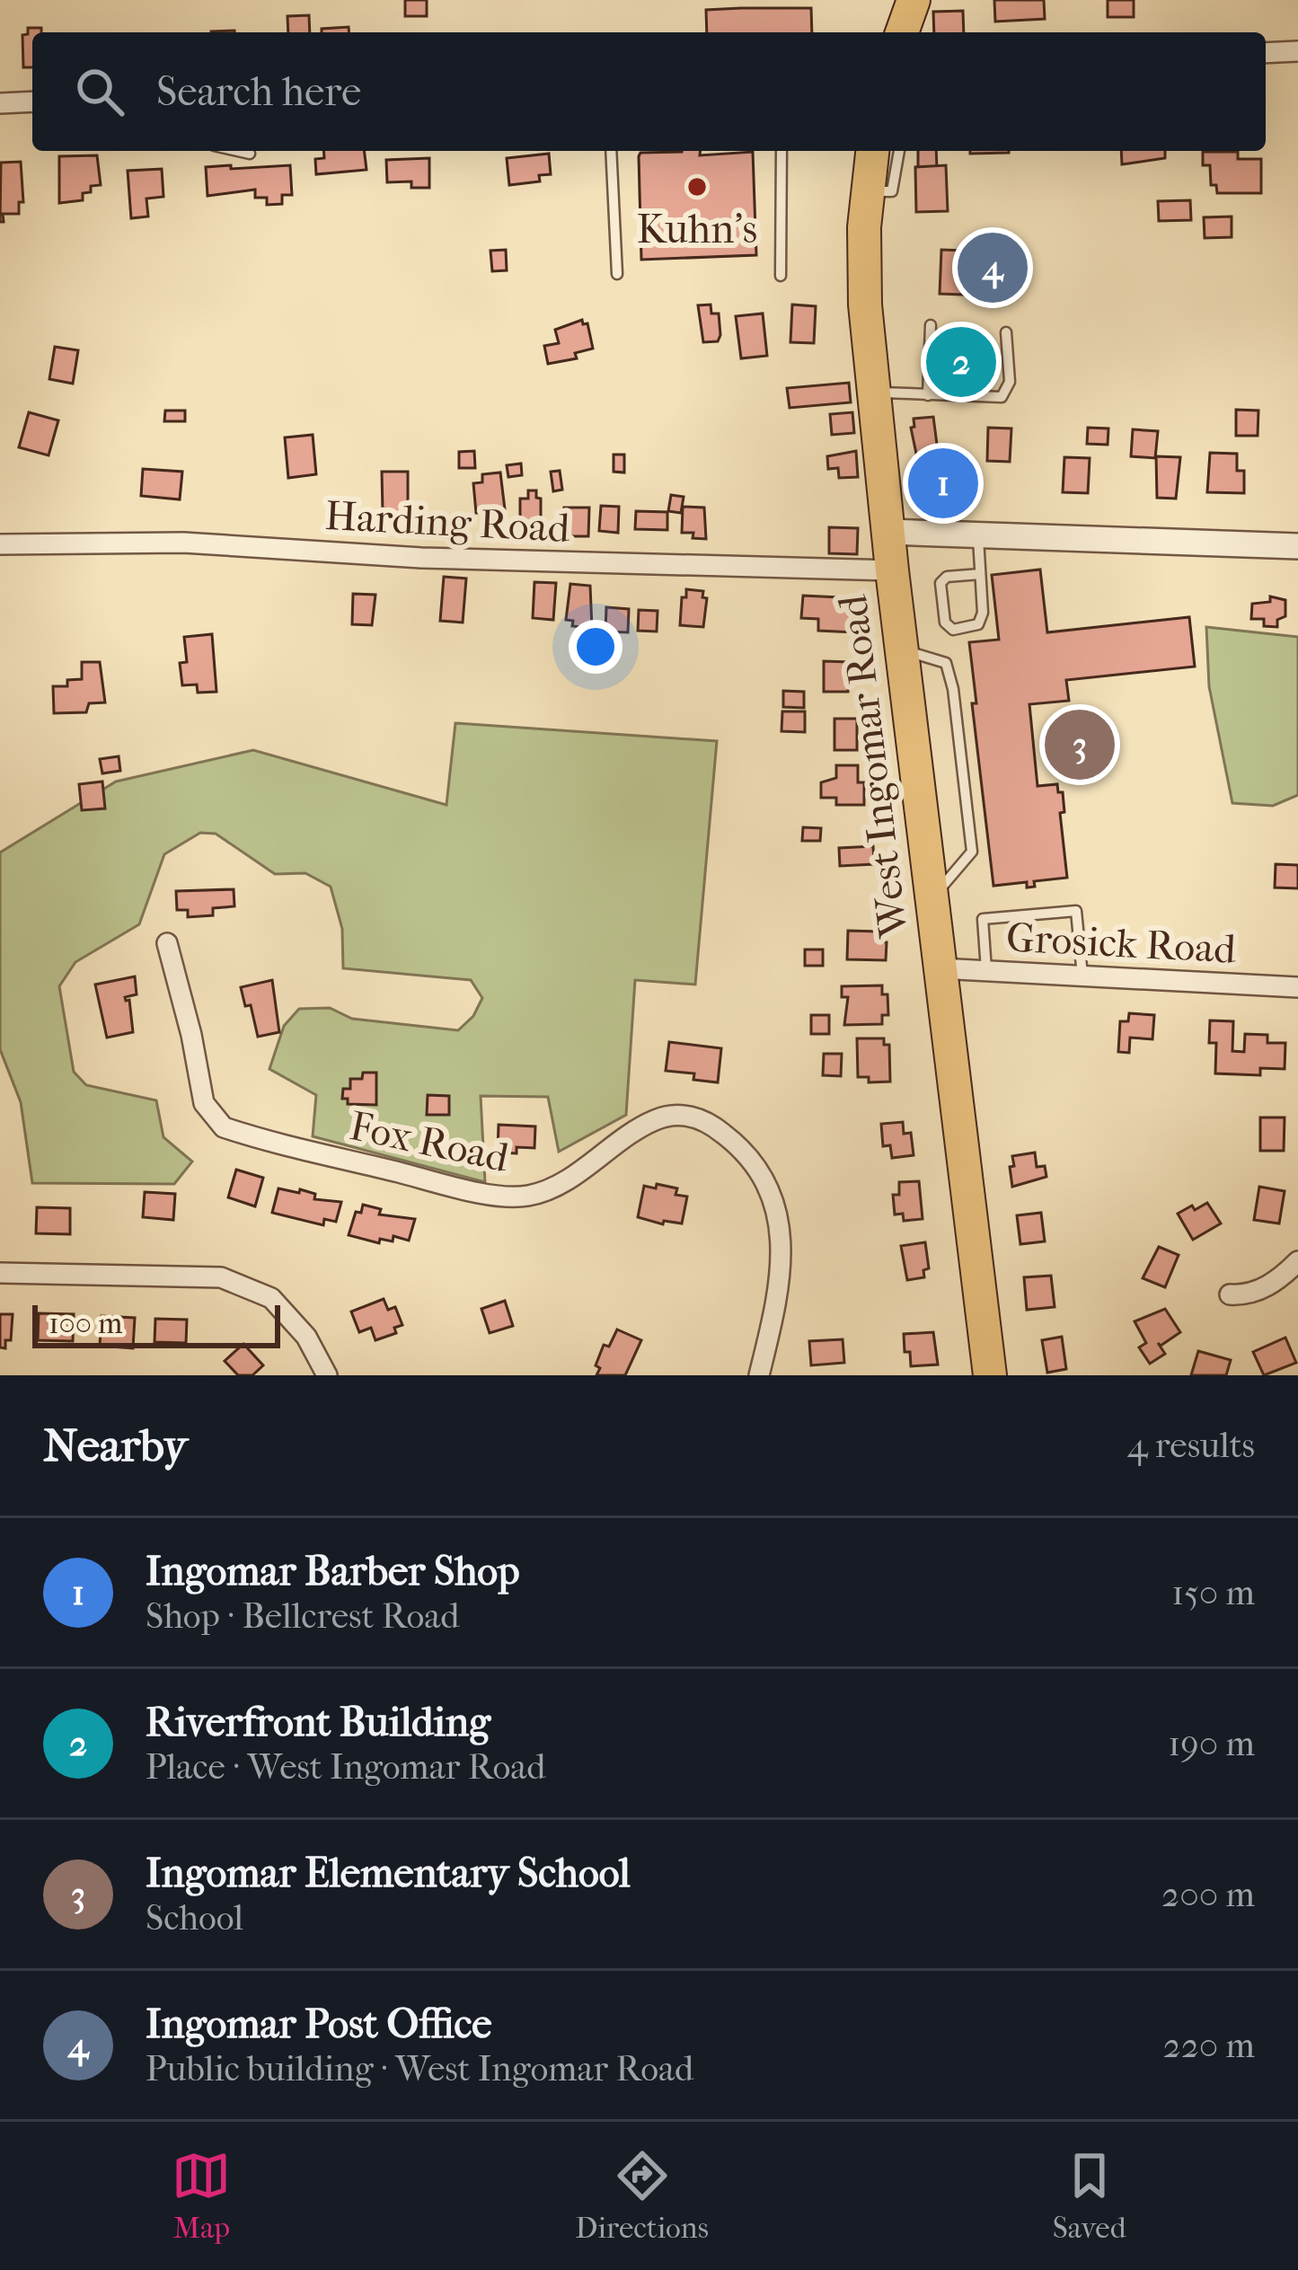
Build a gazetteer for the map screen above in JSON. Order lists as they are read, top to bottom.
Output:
{
  "streets": {
    "main road": ["West Ingomar Road"],
    "street": ["Harding Road", "Grosick Road", "Fox Road"]
  },
  "crossings": [
    ["Harding Road", "West Ingomar Road"],
    ["West Ingomar Road", "Grosick Road"]
  ],
  "places": ["Kuhn's"],
  "scale_bar": "100 m",
  "page": {
    "search": "Search here",
    "pins": [
      "4",
      "2",
      "1",
      "3"
    ],
    "scale": "100 m",
    "heading": ["Nearby", "4 results"],
    "list": [
      {
        "mark": "1",
        "name": "Ingomar Barber Shop",
        "note": "Shop · Bellcrest Road",
        "value": "150 m"
      },
      {
        "mark": "2",
        "name": "Riverfront Building",
        "note": "Place · West Ingomar Road",
        "value": "190 m"
      },
      {
        "mark": "3",
        "name": "Ingomar Elementary School",
        "note": "School",
        "value": "200 m"
      },
      {
        "mark": "4",
        "name": "Ingomar Post Office",
        "note": "Public building · West Ingomar Road",
        "value": "220 m"
      }
    ],
    "nav": ["Map", "Directions", "Saved"]
  }
}
